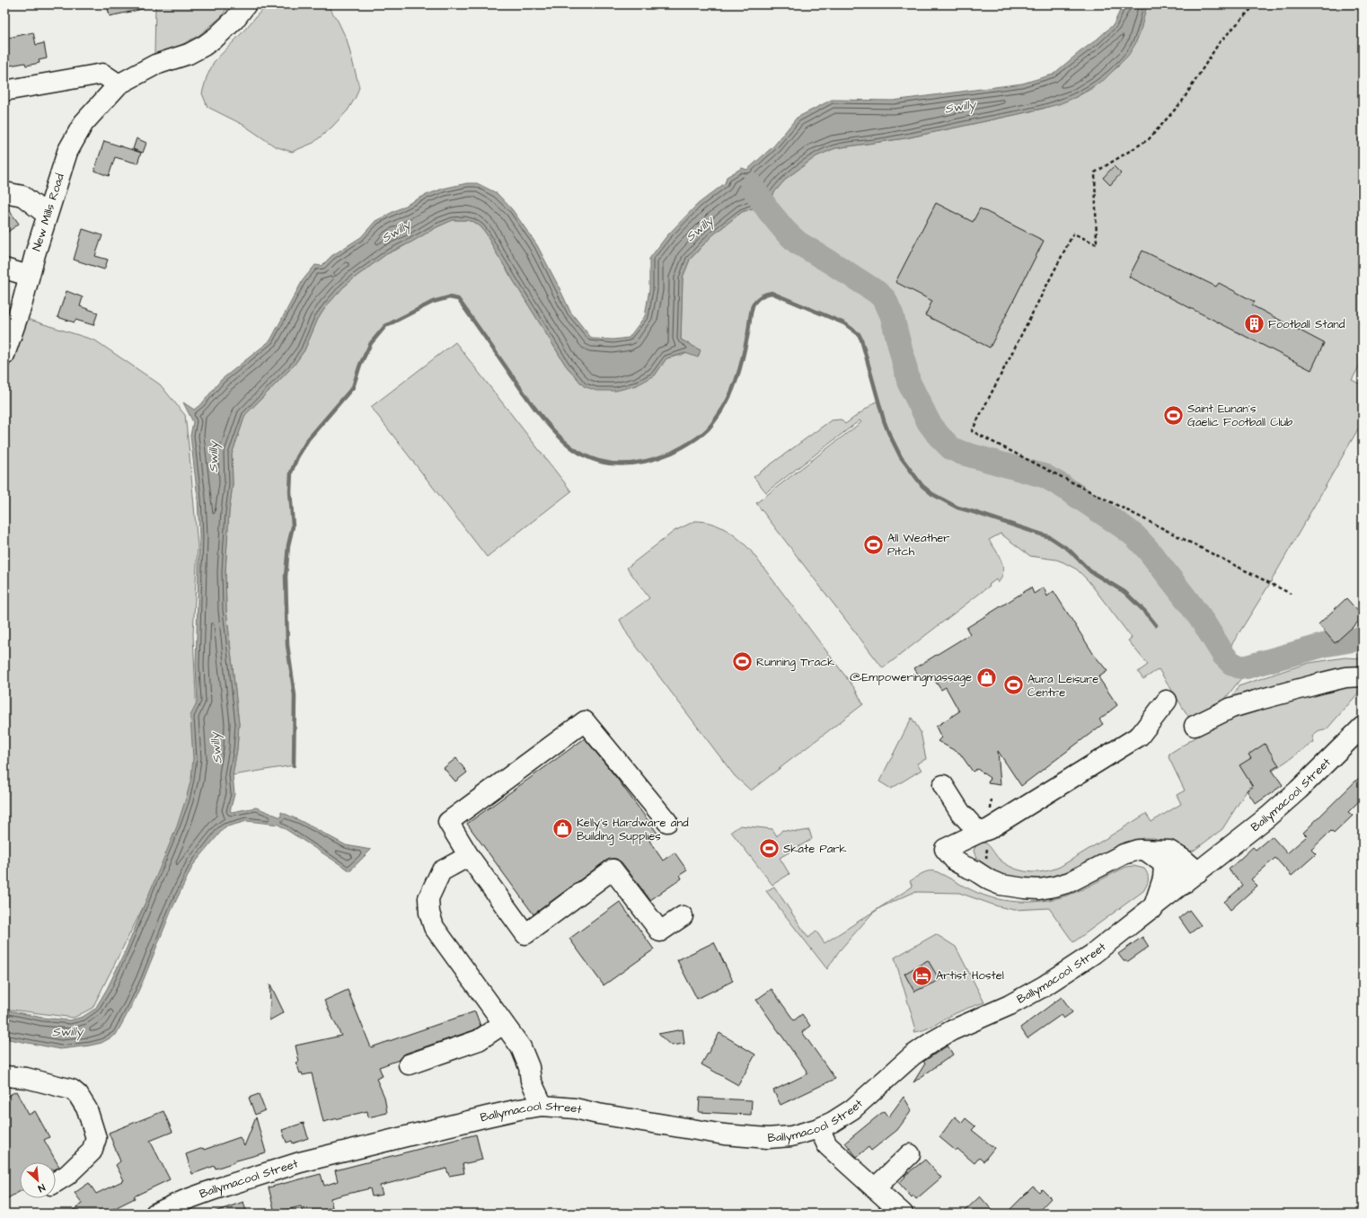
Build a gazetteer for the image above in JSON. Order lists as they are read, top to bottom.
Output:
{
  "streets": {
    "main road": ["New Mills Road", "Ballymacool Street"]
  },
  "water": ["Swilly"],
  "places": {
    "building": ["Football Stand"],
    "sports": [
      "Saint Eunan's Gaelic Football Club",
      "All Weather Pitch",
      "Running Track",
      "Aura Leisure Centre",
      "Skate Park"
    ],
    "shop": ["@Empoweringmassage", "Kelly's Hardware and Building Supplies"],
    "hotel": ["Artist Hostel"]
  },
  "north": "bottom right"
}
